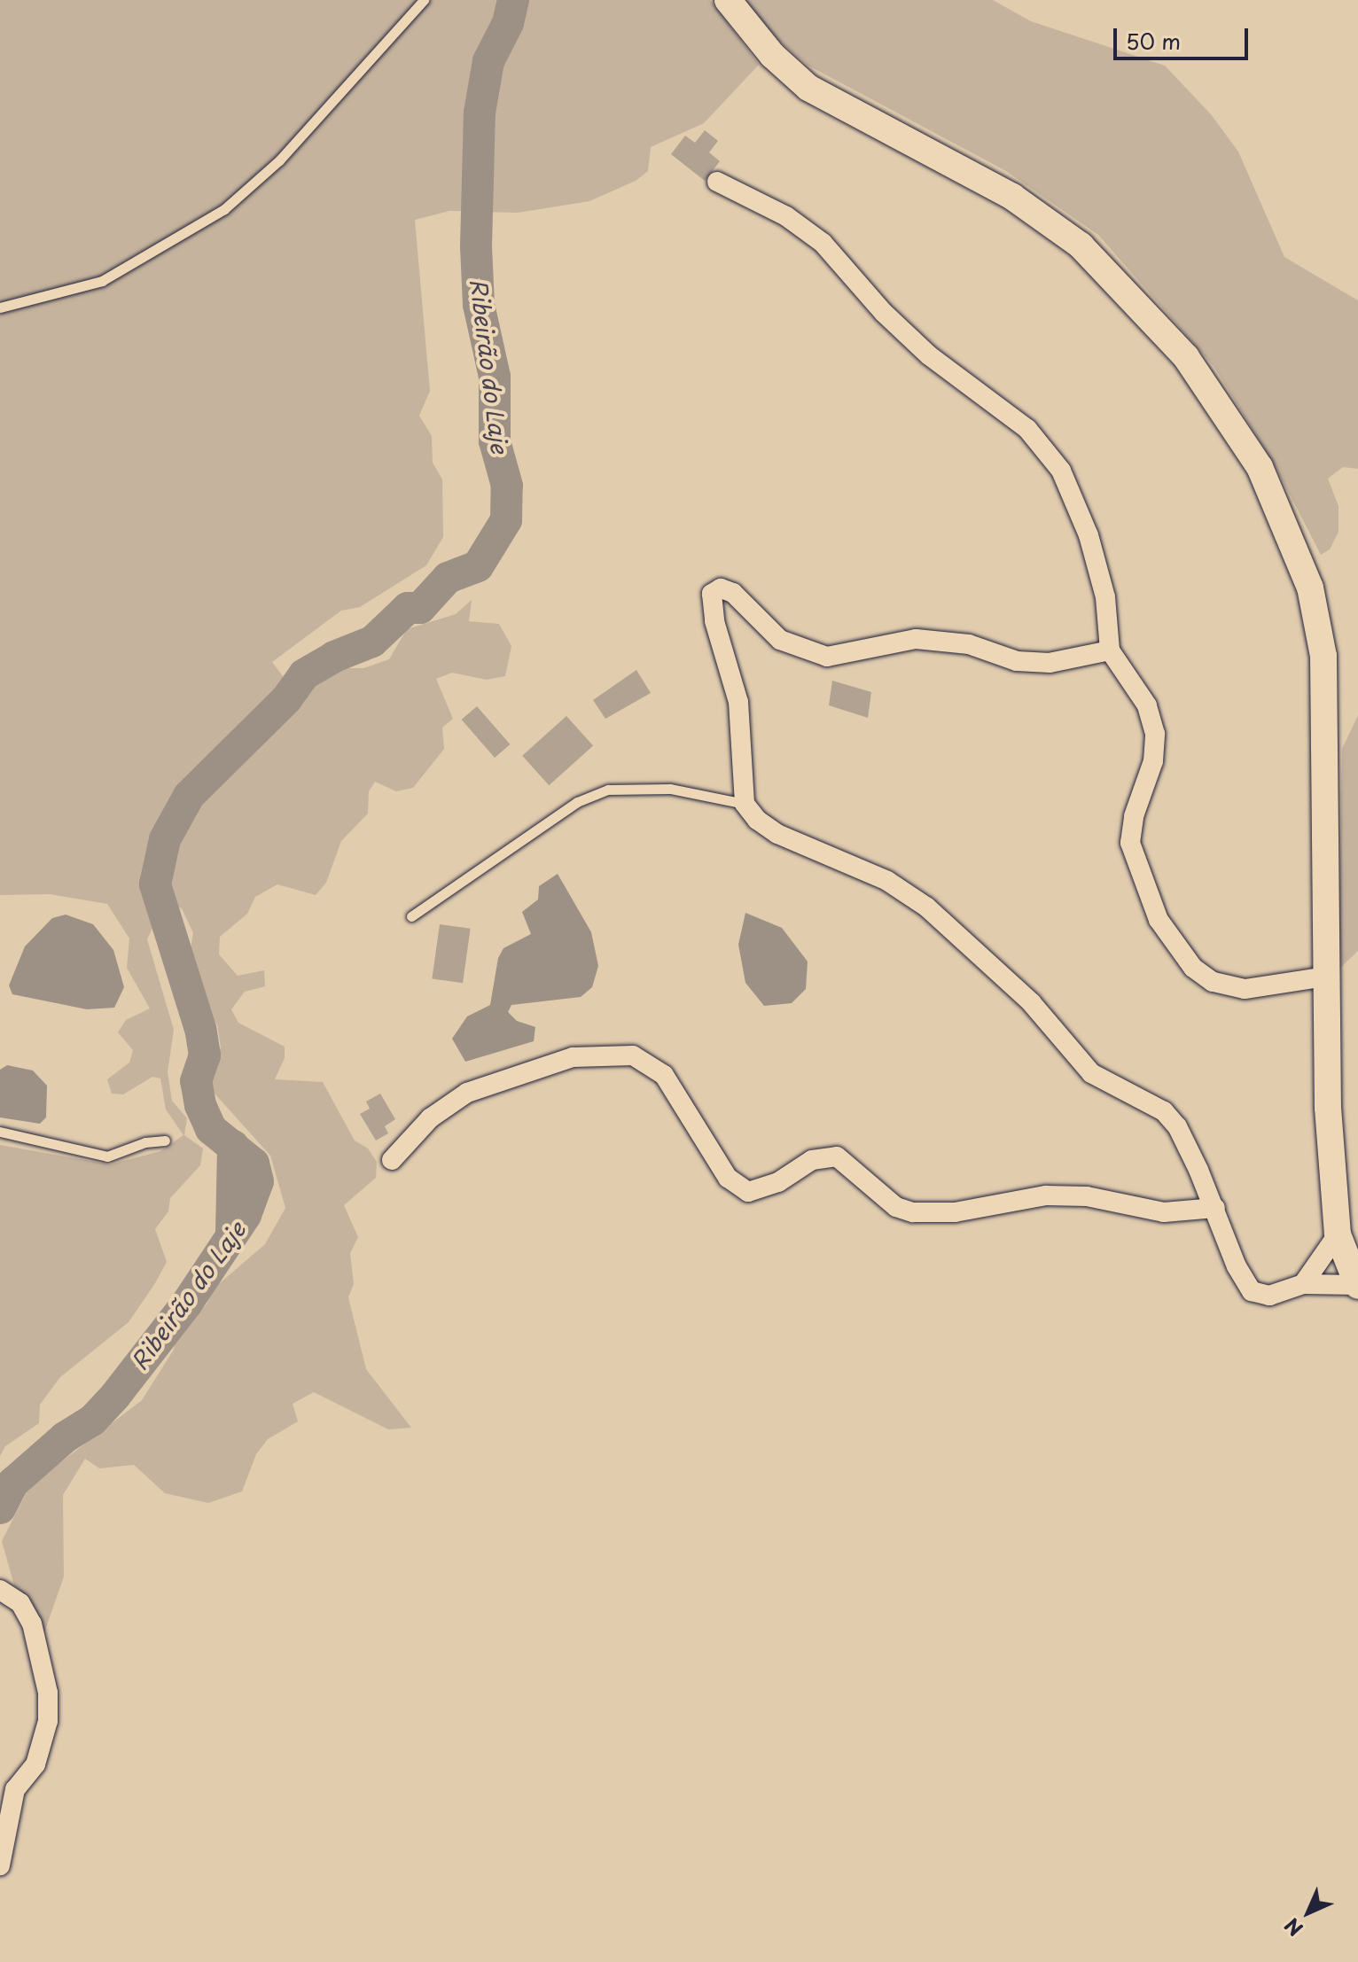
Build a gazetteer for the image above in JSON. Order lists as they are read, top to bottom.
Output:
{
  "water": ["Ribeirão do Laje"],
  "scale_bar": "50 m",
  "north": "bottom left"
}
